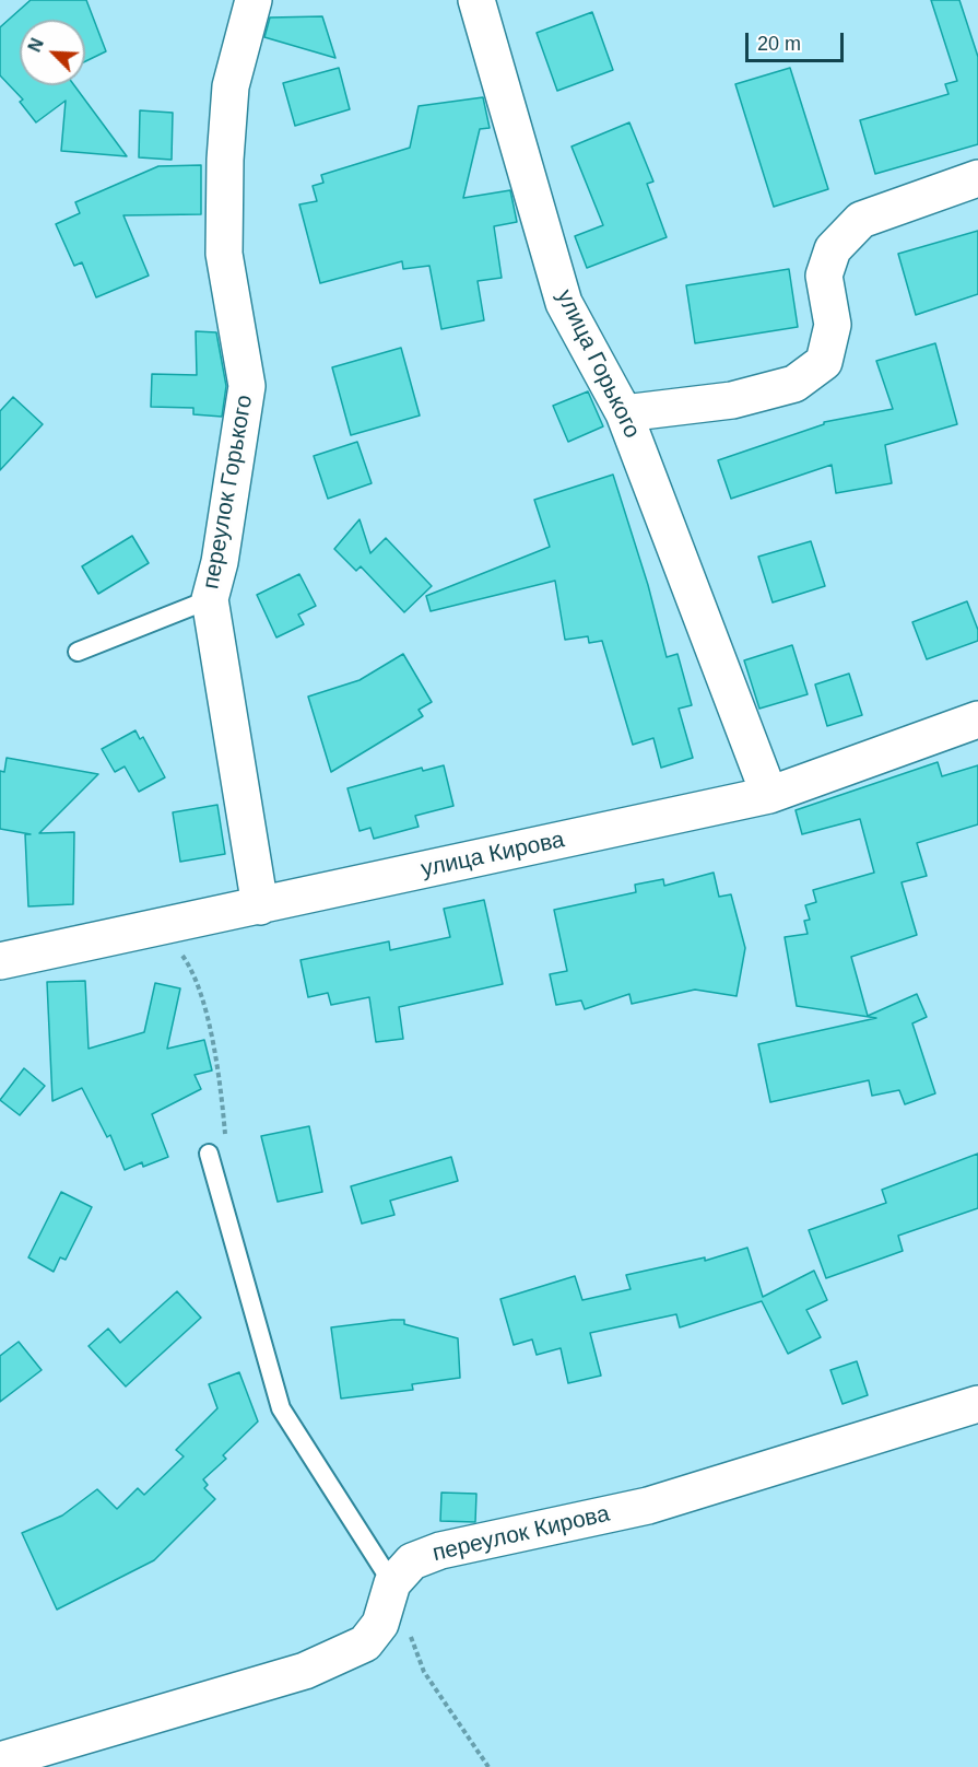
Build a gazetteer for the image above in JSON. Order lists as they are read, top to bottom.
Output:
{
  "streets": {
    "street": [
      "улица Горького",
      "переулок Горького",
      "улица Кирова",
      "переулок Кирова"
    ]
  },
  "crossings": [
    ["улица Горького", "улица Кирова"],
    ["переулок Горького", "улица Кирова"]
  ],
  "scale_bar": "20 m",
  "north": "top left"
}
